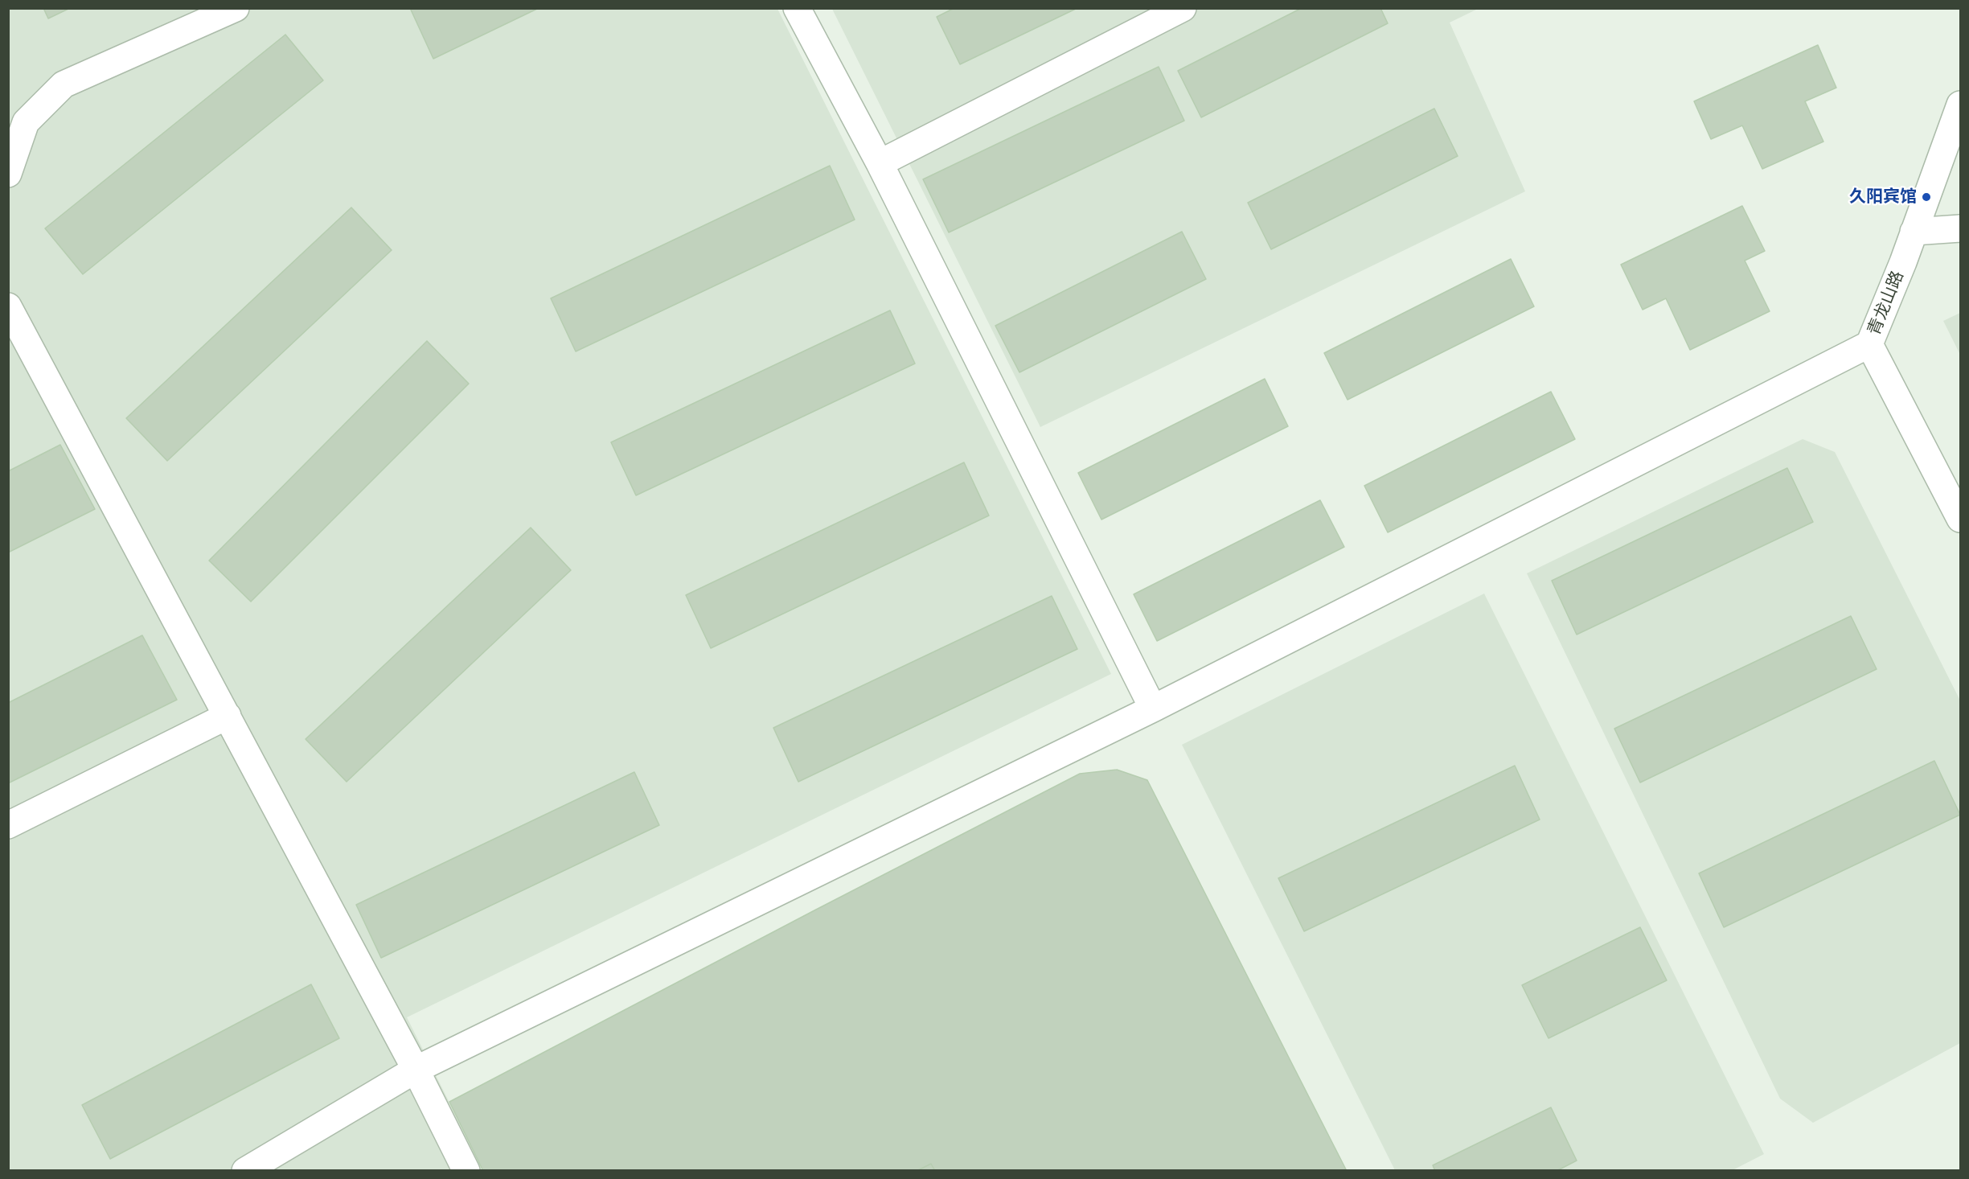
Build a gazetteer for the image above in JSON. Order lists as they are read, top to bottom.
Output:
{
  "streets": {
    "street": ["青龙山路"]
  },
  "places": ["久阳宾馆"]
}
